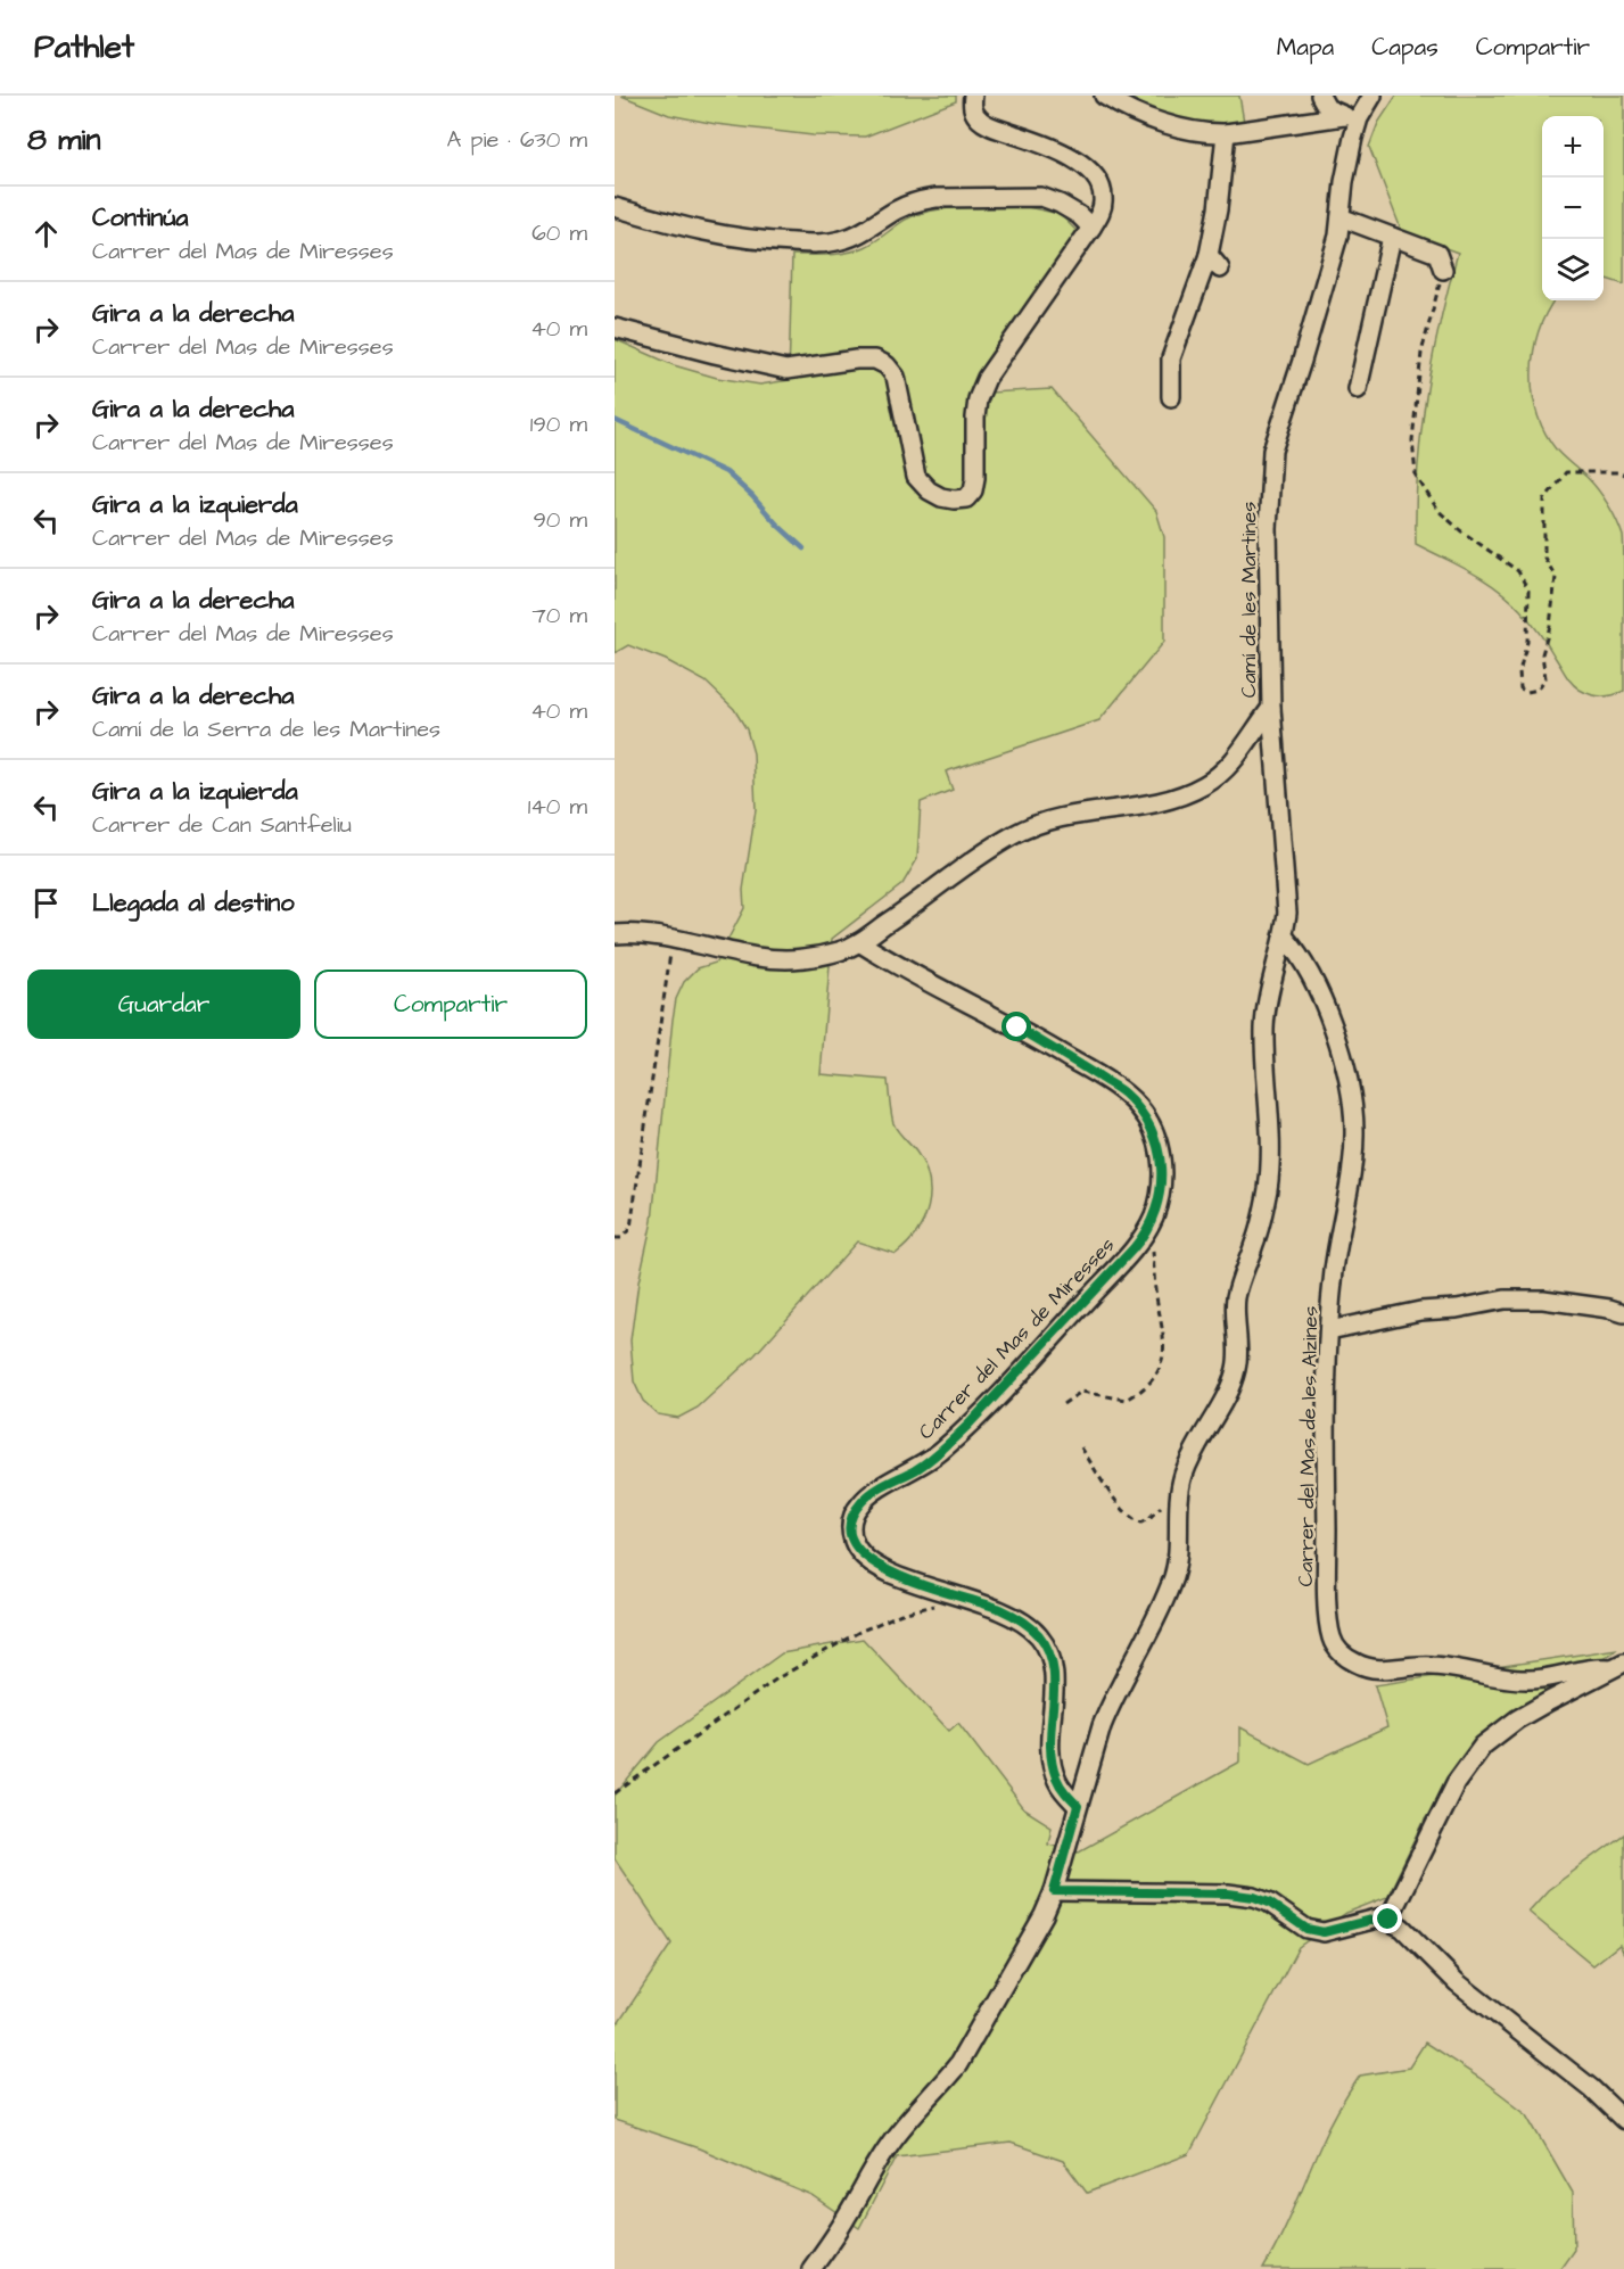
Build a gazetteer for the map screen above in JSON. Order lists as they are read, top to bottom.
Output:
{
  "streets": {
    "street": ["Camí de les Martines", "Carrer del Mas de Miresses", "Carrer del Mas de les Alzines"]
  },
  "crossings": [
    ["Camí de les Martines", "Carrer del Mas de Miresses"]
  ],
  "page": {
    "header": "Pathlet",
    "nav": ["Mapa", "Capas", "Compartir"],
    "heading": ["8 min", "A pie · 630 m"],
    "map_buttons": ["+", "−"],
    "list": [
      ["Continúa", "Carrer del Mas de Miresses", "60 m"],
      ["Gira a la derecha", "Carrer del Mas de Miresses", "40 m"],
      ["Gira a la derecha", "Carrer del Mas de Miresses", "190 m"],
      ["Gira a la izquierda", "Carrer del Mas de Miresses", "90 m"],
      ["Gira a la derecha", "Carrer del Mas de Miresses", "70 m"],
      ["Gira a la derecha", "Camí de la Serra de les Martines", "40 m"],
      ["Gira a la izquierda", "Carrer de Can Santfeliu", "140 m"],
      "Llegada al destino"
    ],
    "buttons": ["Guardar", "Compartir"]
  }
}
